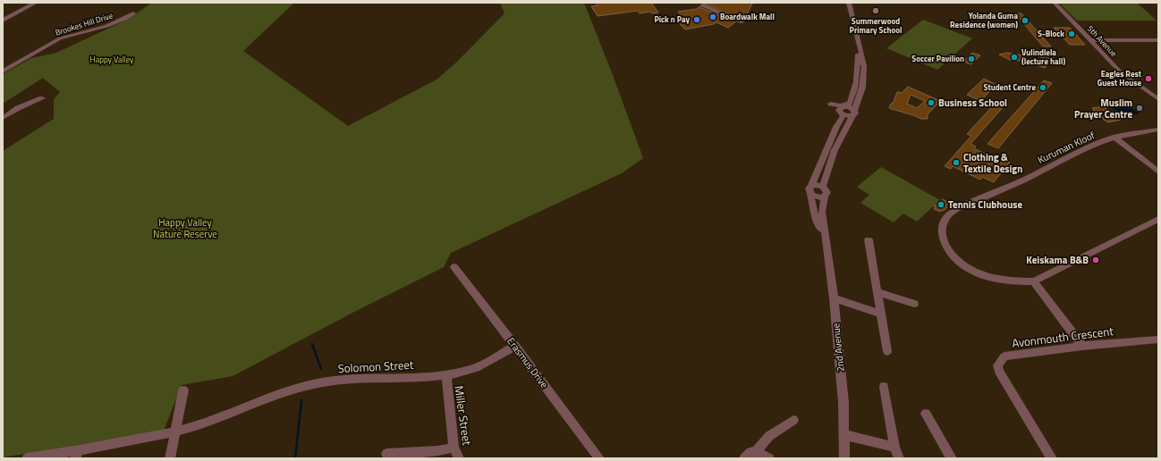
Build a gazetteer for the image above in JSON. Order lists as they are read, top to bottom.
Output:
{
  "streets": {
    "street": [
      "Brookes Hill Drive",
      "5th Avenue",
      "Kuruman Kloof",
      "Avonmouth Crescent",
      "2nd Avenue",
      "Erasmus Drive",
      "Solomon Street",
      "Miller Street"
    ]
  },
  "crossings": [
    ["Erasmus Drive", "Solomon Street"],
    ["Solomon Street", "Miller Street"]
  ],
  "parks": ["Happy Valley", "Happy Valley Nature Reserve"],
  "places": [
    "Summerwood Primary School",
    "Boardwalk Mall",
    "Pick n Pay",
    "Yolanda Guma Residence (women)",
    "S-Block",
    "Vulindlela (lecture hall)",
    "Soccer Pavilion",
    "Eagles Rest Guest House",
    "Student Centre",
    "Business School",
    "Muslim Prayer Centre",
    "Clothing & Textile Design",
    "Tennis Clubhouse",
    "Keiskama B&B"
  ]
}
